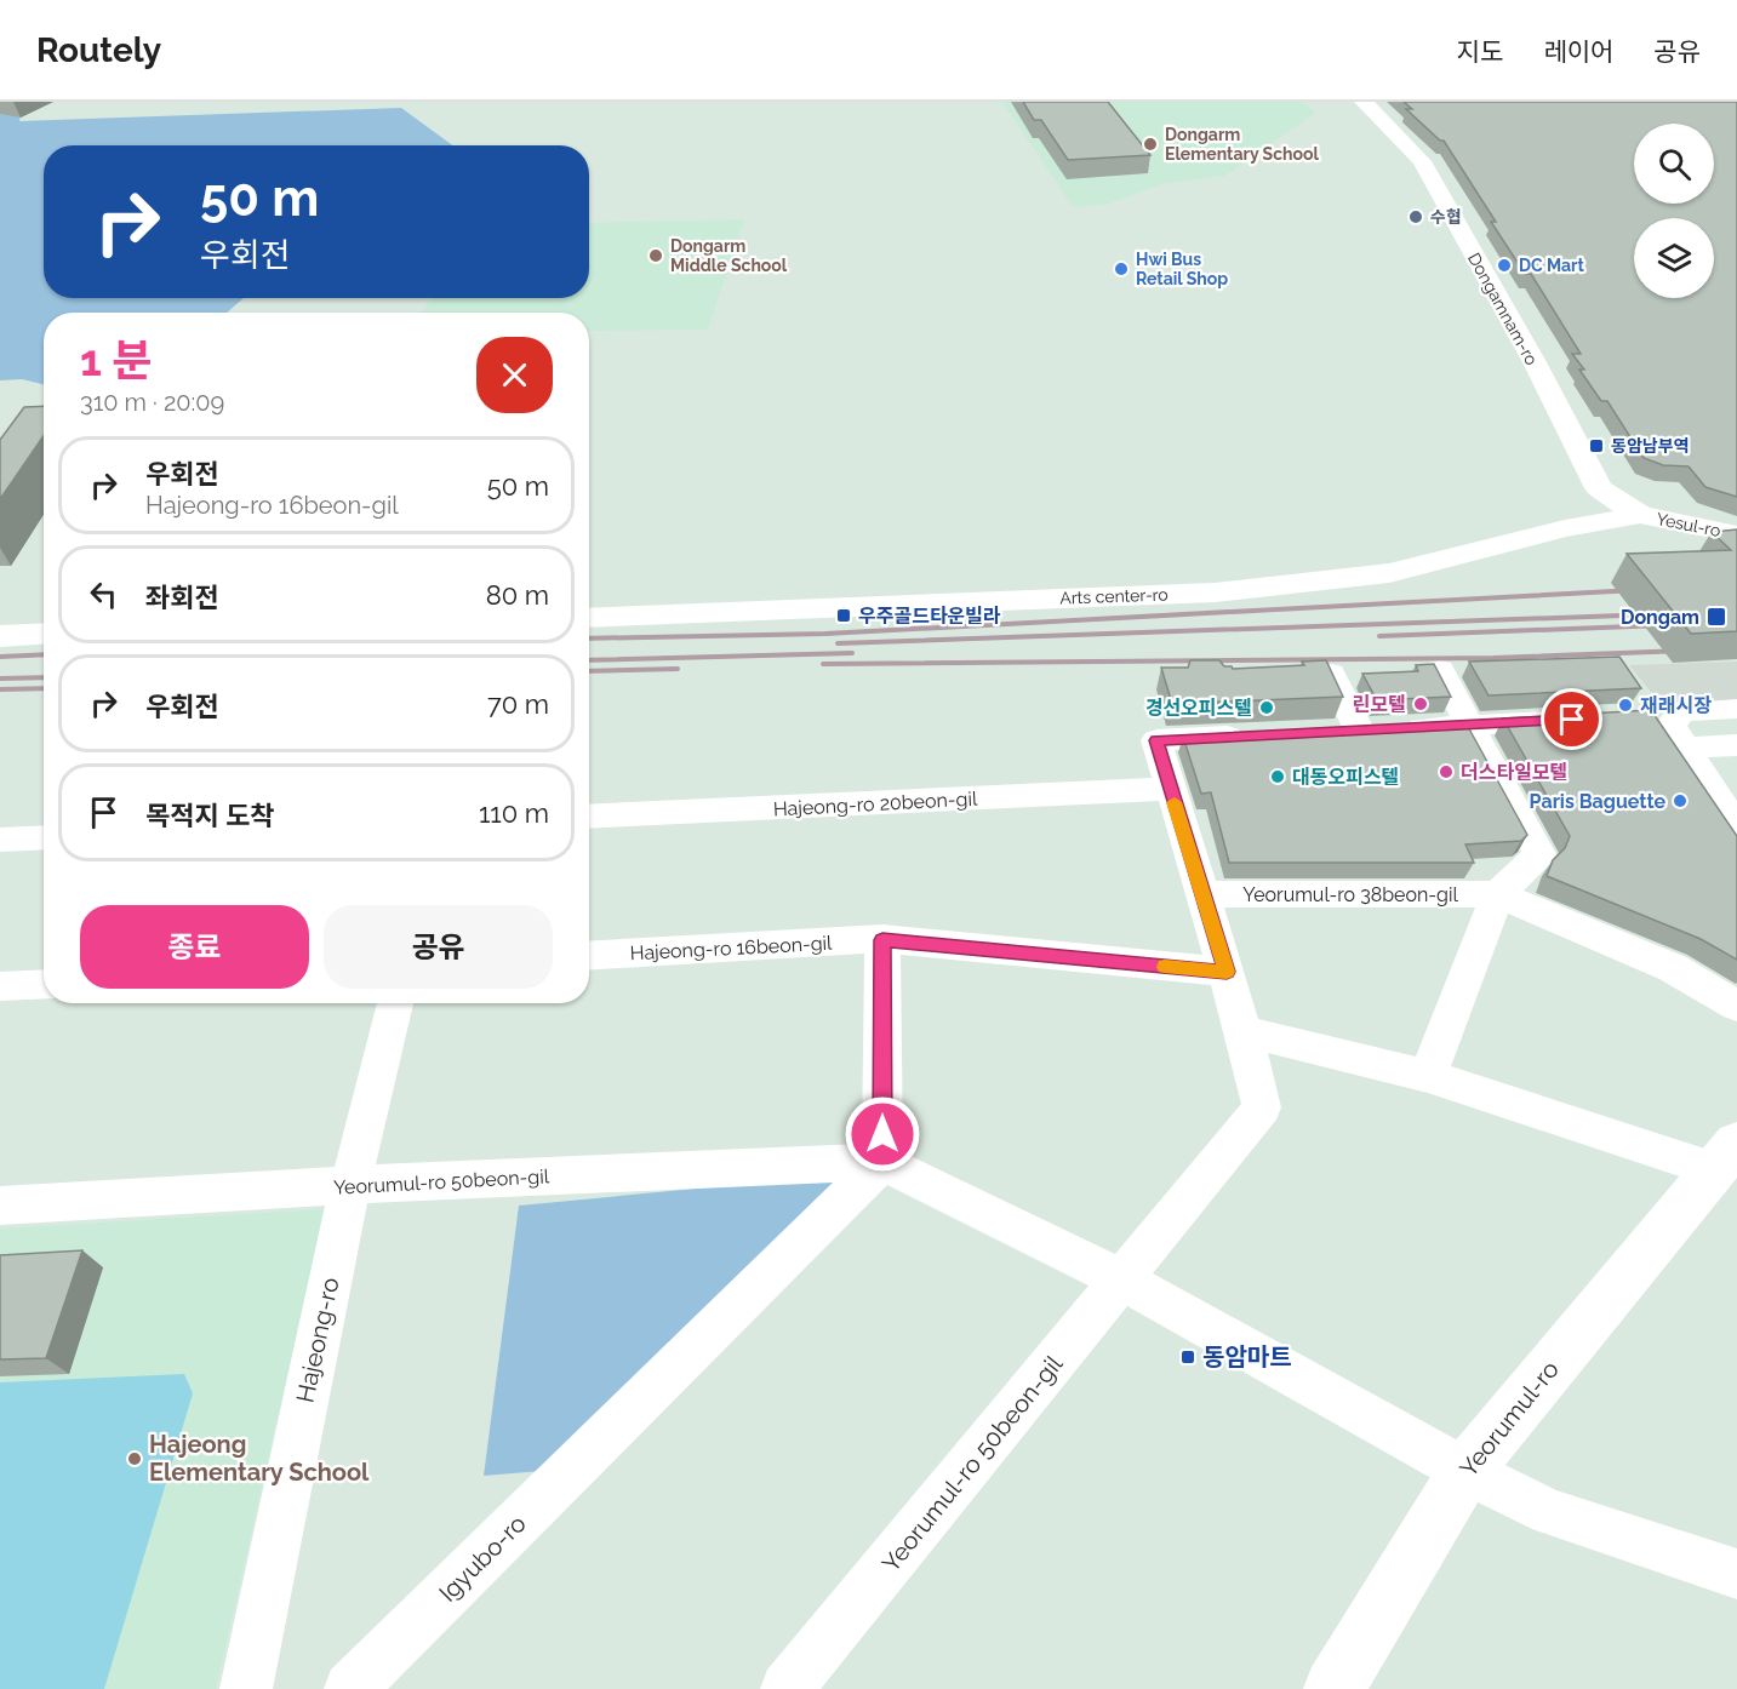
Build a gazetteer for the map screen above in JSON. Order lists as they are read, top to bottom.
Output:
{
  "streets": {
    "street": [
      "Dongamnam-ro",
      "Yesul-ro",
      "Arts center-ro",
      "Hajeong-ro 20beon-gil",
      "Yeorumul-ro 38beon-gil",
      "Hajeong-ro 16beon-gil",
      "Yeorumul-ro 50beon-gil",
      "Hajeong-ro",
      "Yeorumul-ro",
      "Igyubo-ro"
    ]
  },
  "crossings": [
    ["Dongamnam-ro", "Yesul-ro"],
    ["Dongamnam-ro", "Arts center-ro"],
    ["Yesul-ro", "Arts center-ro"],
    ["Hajeong-ro 20beon-gil", "Yeorumul-ro 50beon-gil"],
    ["Yeorumul-ro 38beon-gil", "Yeorumul-ro 50beon-gil"],
    ["Hajeong-ro 16beon-gil", "Yeorumul-ro 50beon-gil"],
    ["Yeorumul-ro 50beon-gil", "Hajeong-ro"],
    ["Yeorumul-ro 50beon-gil", "Yeorumul-ro"],
    ["Yeorumul-ro 50beon-gil", "Igyubo-ro"]
  ],
  "places": {
    "other": [
      "Dongarm Elementary School",
      "수협",
      "Dongarm Middle School",
      "DC Mart",
      "Hwi Bus Retail Shop",
      "린모텔",
      "재래시장",
      "경선오피스텔",
      "더스타일모텔",
      "대동오피스텔",
      "Paris Baguette",
      "Hajeong Elementary School"
    ],
    "transit": [
      "동암남부역",
      "우주골드타운빌라",
      "Dongam",
      "동암마트"
    ]
  },
  "page": {
    "header": "Routely",
    "nav": ["지도", "레이어", "공유"],
    "turn": ["50 m", "우회전"],
    "heading": ["1 분", "310 m · 20:09"],
    "list": [
      {
        "name": "우회전",
        "note": "Hajeong-ro 16beon-gil",
        "value": "50 m"
      },
      {
        "name": "좌회전",
        "value": "80 m"
      },
      {
        "name": "우회전",
        "value": "70 m"
      },
      {
        "name": "목적지 도착",
        "value": "110 m"
      }
    ],
    "buttons": ["종료", "공유"]
  }
}
